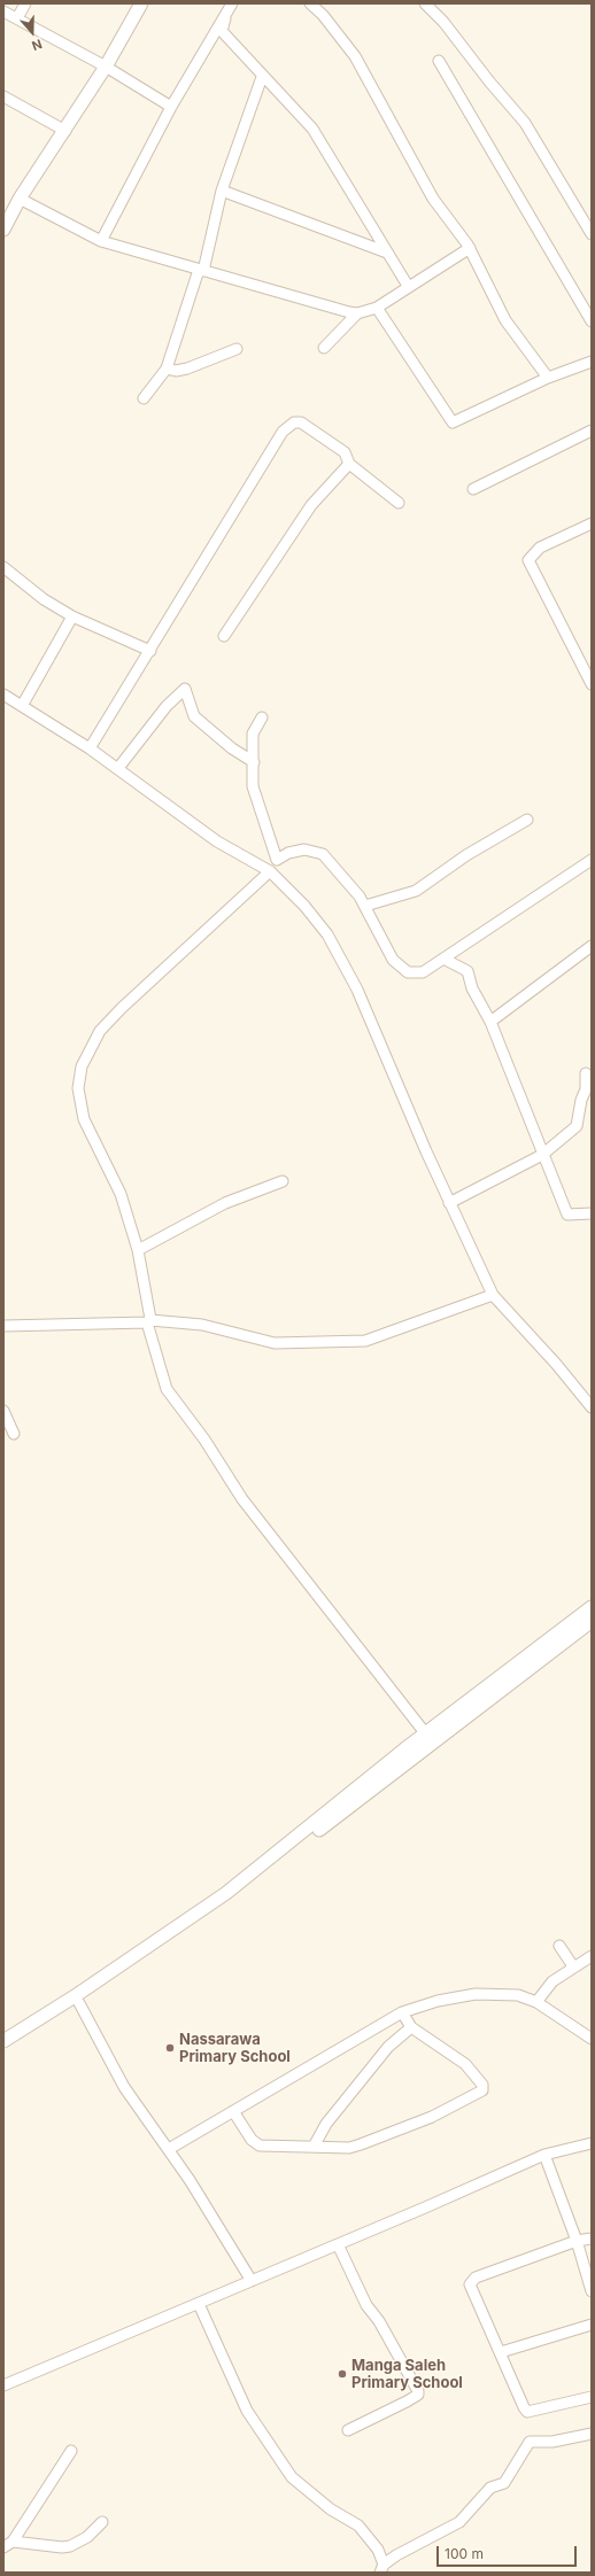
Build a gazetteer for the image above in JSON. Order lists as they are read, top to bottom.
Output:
{
  "places": ["Nassarawa Primary School", "Manga Saleh Primary School"],
  "scale_bar": "100 m",
  "north": "bottom"
}
